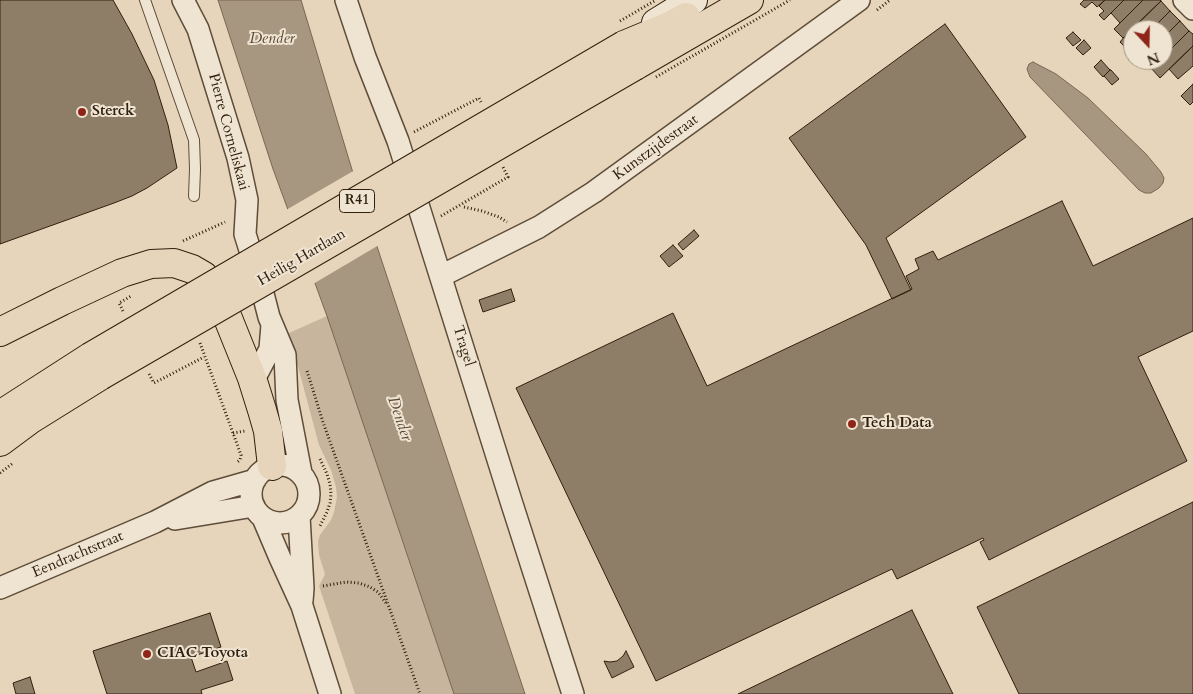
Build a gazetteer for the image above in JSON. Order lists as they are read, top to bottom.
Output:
{
  "streets": {
    "main road": ["R41", "Heilig Hartlaan"],
    "street": [
      "Pierre Corneliskaai",
      "Kunstzijdestraat",
      "Tragel",
      "Eendrachtstraat"
    ]
  },
  "crossings": [
    ["Pierre Corneliskaai", "Eendrachtstraat"],
    ["Kunstzijdestraat", "Tragel"],
    ["R41", "Heilig Hartlaan"]
  ],
  "water": ["Dender"],
  "places": ["Sterck", "Tech Data", "CIAC Toyota"],
  "north": "bottom"
}
